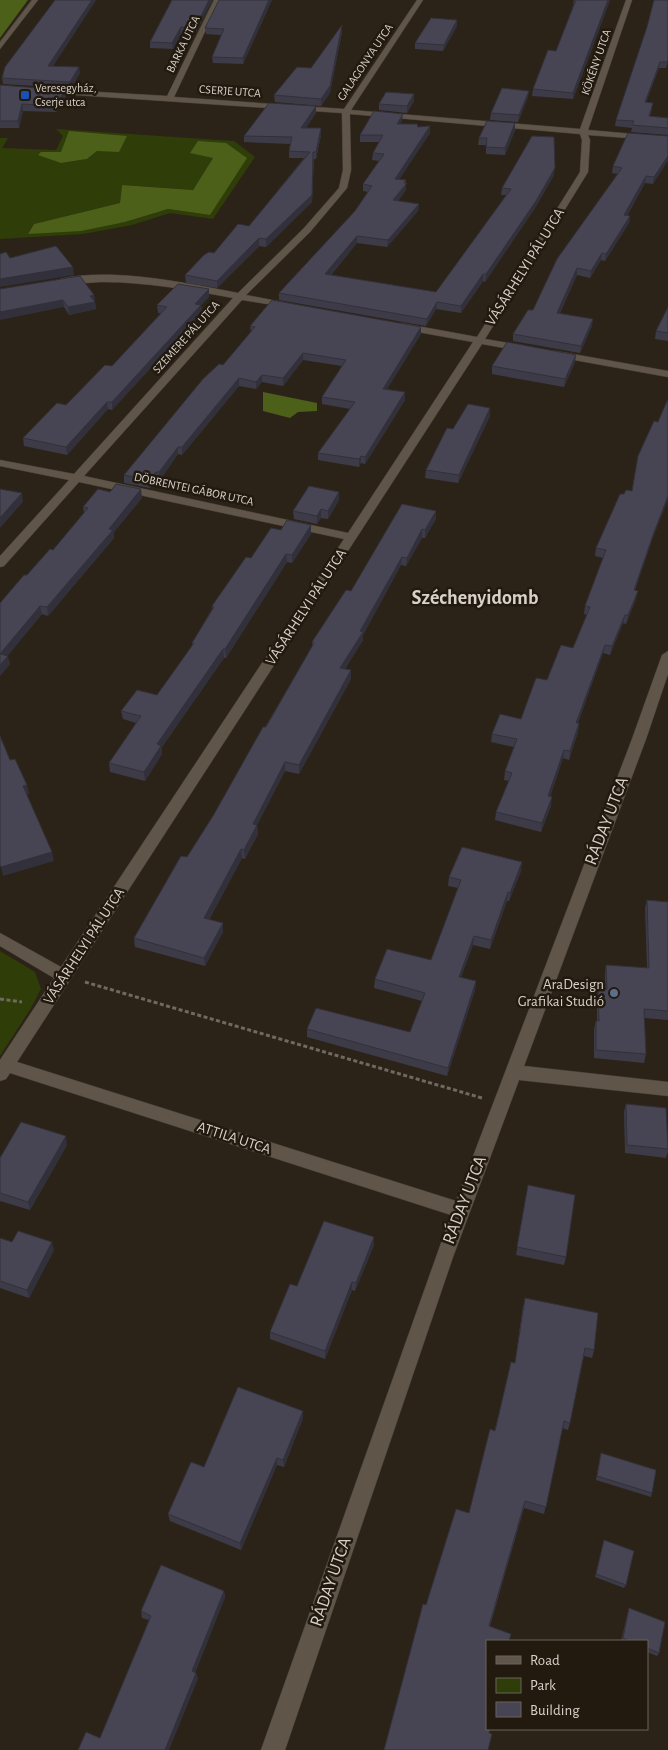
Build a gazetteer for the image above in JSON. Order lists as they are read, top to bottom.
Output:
{
  "streets": {
    "street": [
      "BARKA UTCA",
      "GALAGONYA UTCA",
      "KÖKÉNY UTCA",
      "CSERJE UTCA",
      "VÁSÁRHELYI PÁL UTCA",
      "SZEMERE PÁL UTCA",
      "DÖBRENTEI GÁBOR UTCA",
      "RÁDAY UTCA",
      "ATTILA UTCA"
    ]
  },
  "crossings": [
    ["BARKA UTCA", "CSERJE UTCA"],
    ["GALAGONYA UTCA", "CSERJE UTCA"],
    ["GALAGONYA UTCA", "SZEMERE PÁL UTCA"],
    ["KÖKÉNY UTCA", "CSERJE UTCA"],
    ["KÖKÉNY UTCA", "VÁSÁRHELYI PÁL UTCA"],
    ["CSERJE UTCA", "VÁSÁRHELYI PÁL UTCA"],
    ["CSERJE UTCA", "SZEMERE PÁL UTCA"],
    ["VÁSÁRHELYI PÁL UTCA", "DÖBRENTEI GÁBOR UTCA"],
    ["VÁSÁRHELYI PÁL UTCA", "ATTILA UTCA"],
    ["SZEMERE PÁL UTCA", "DÖBRENTEI GÁBOR UTCA"],
    ["RÁDAY UTCA", "ATTILA UTCA"]
  ],
  "districts": ["Széchenyidomb"],
  "places": {
    "transit": ["Veresegyház, Cserje utca"],
    "other": ["AraDesign Grafikai Studió"]
  },
  "legend": ["Road", "Park", "Building"]
}
